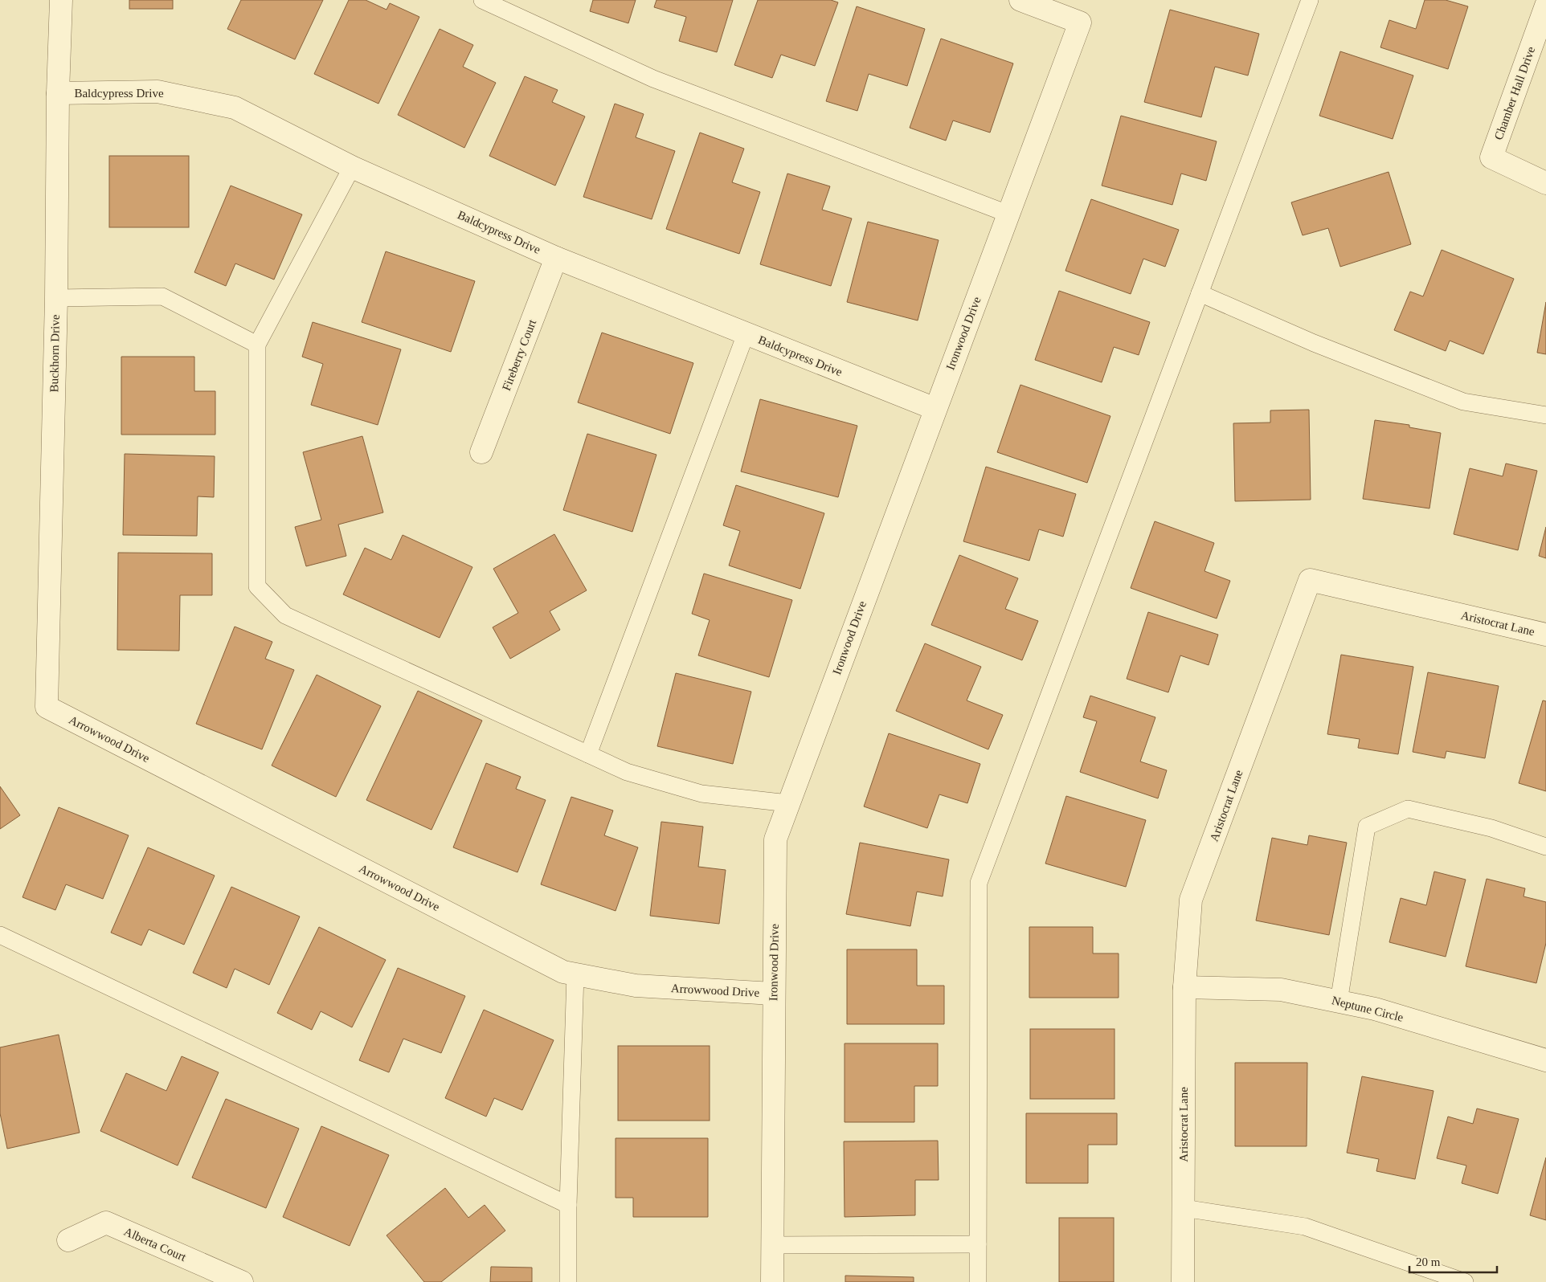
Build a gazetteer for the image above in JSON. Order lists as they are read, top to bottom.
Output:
{
  "streets": {
    "street": [
      "Baldcypress Drive",
      "Chamber Hall Drive",
      "Ironwood Drive",
      "Buckhorn Drive",
      "Fireberry Court",
      "Aristocrat Lane",
      "Arrowwood Drive",
      "Neptune Circle",
      "Alberta Court"
    ]
  },
  "crossings": [
    ["Baldcypress Drive", "Ironwood Drive"],
    ["Baldcypress Drive", "Buckhorn Drive"],
    ["Baldcypress Drive", "Fireberry Court"],
    ["Ironwood Drive", "Arrowwood Drive"],
    ["Buckhorn Drive", "Arrowwood Drive"],
    ["Aristocrat Lane", "Neptune Circle"]
  ],
  "scale_bar": "20 m"
}
